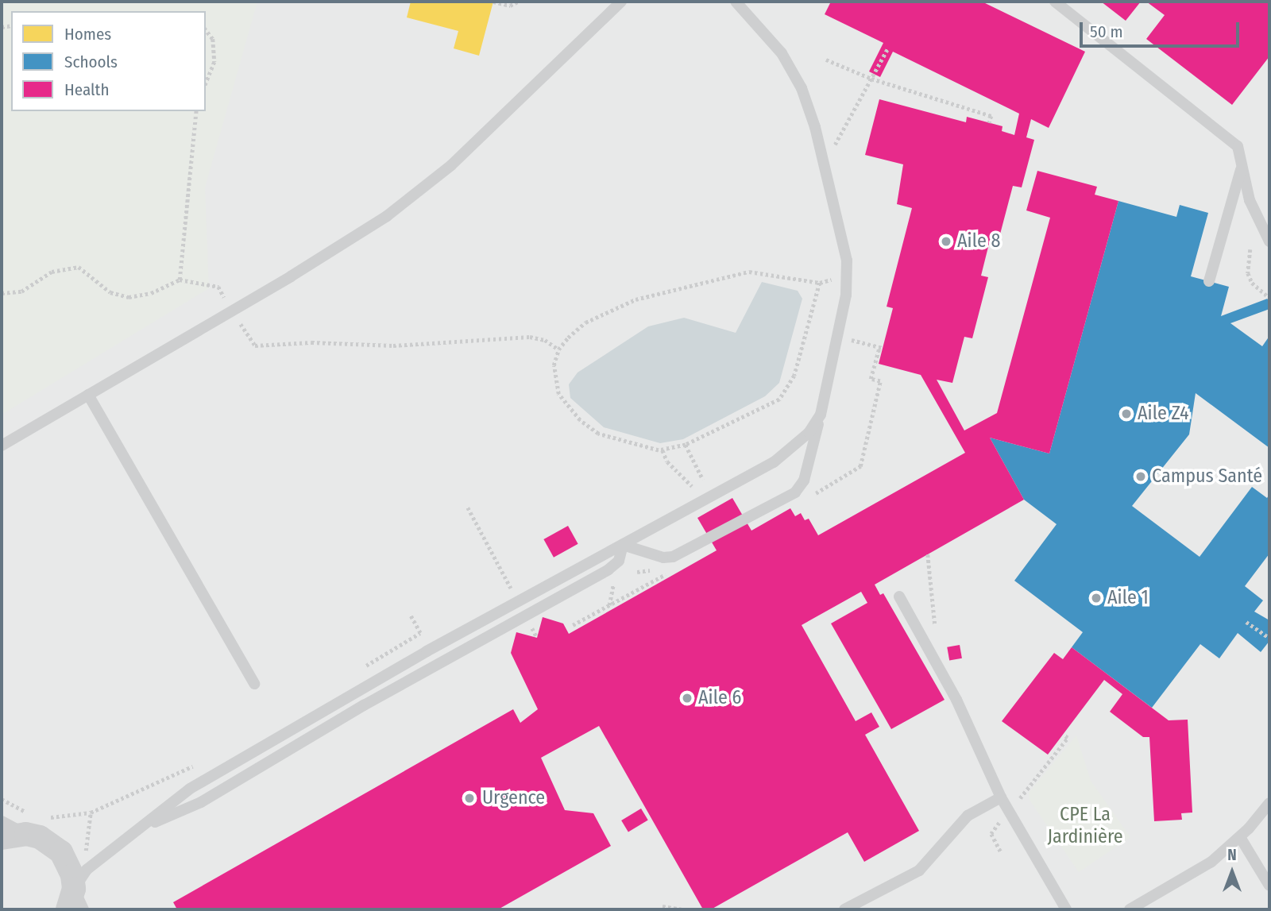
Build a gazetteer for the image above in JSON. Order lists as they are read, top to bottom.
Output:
{
  "parks": ["CPE La Jardinière"],
  "places": [
    "Aile 8",
    "Aile Z4",
    "Campus Santé",
    "Aile 1",
    "Aile 6",
    "Urgence"
  ],
  "legend": ["Homes", "Schools", "Health"],
  "scale_bar": "50 m",
  "north": "top"
}
